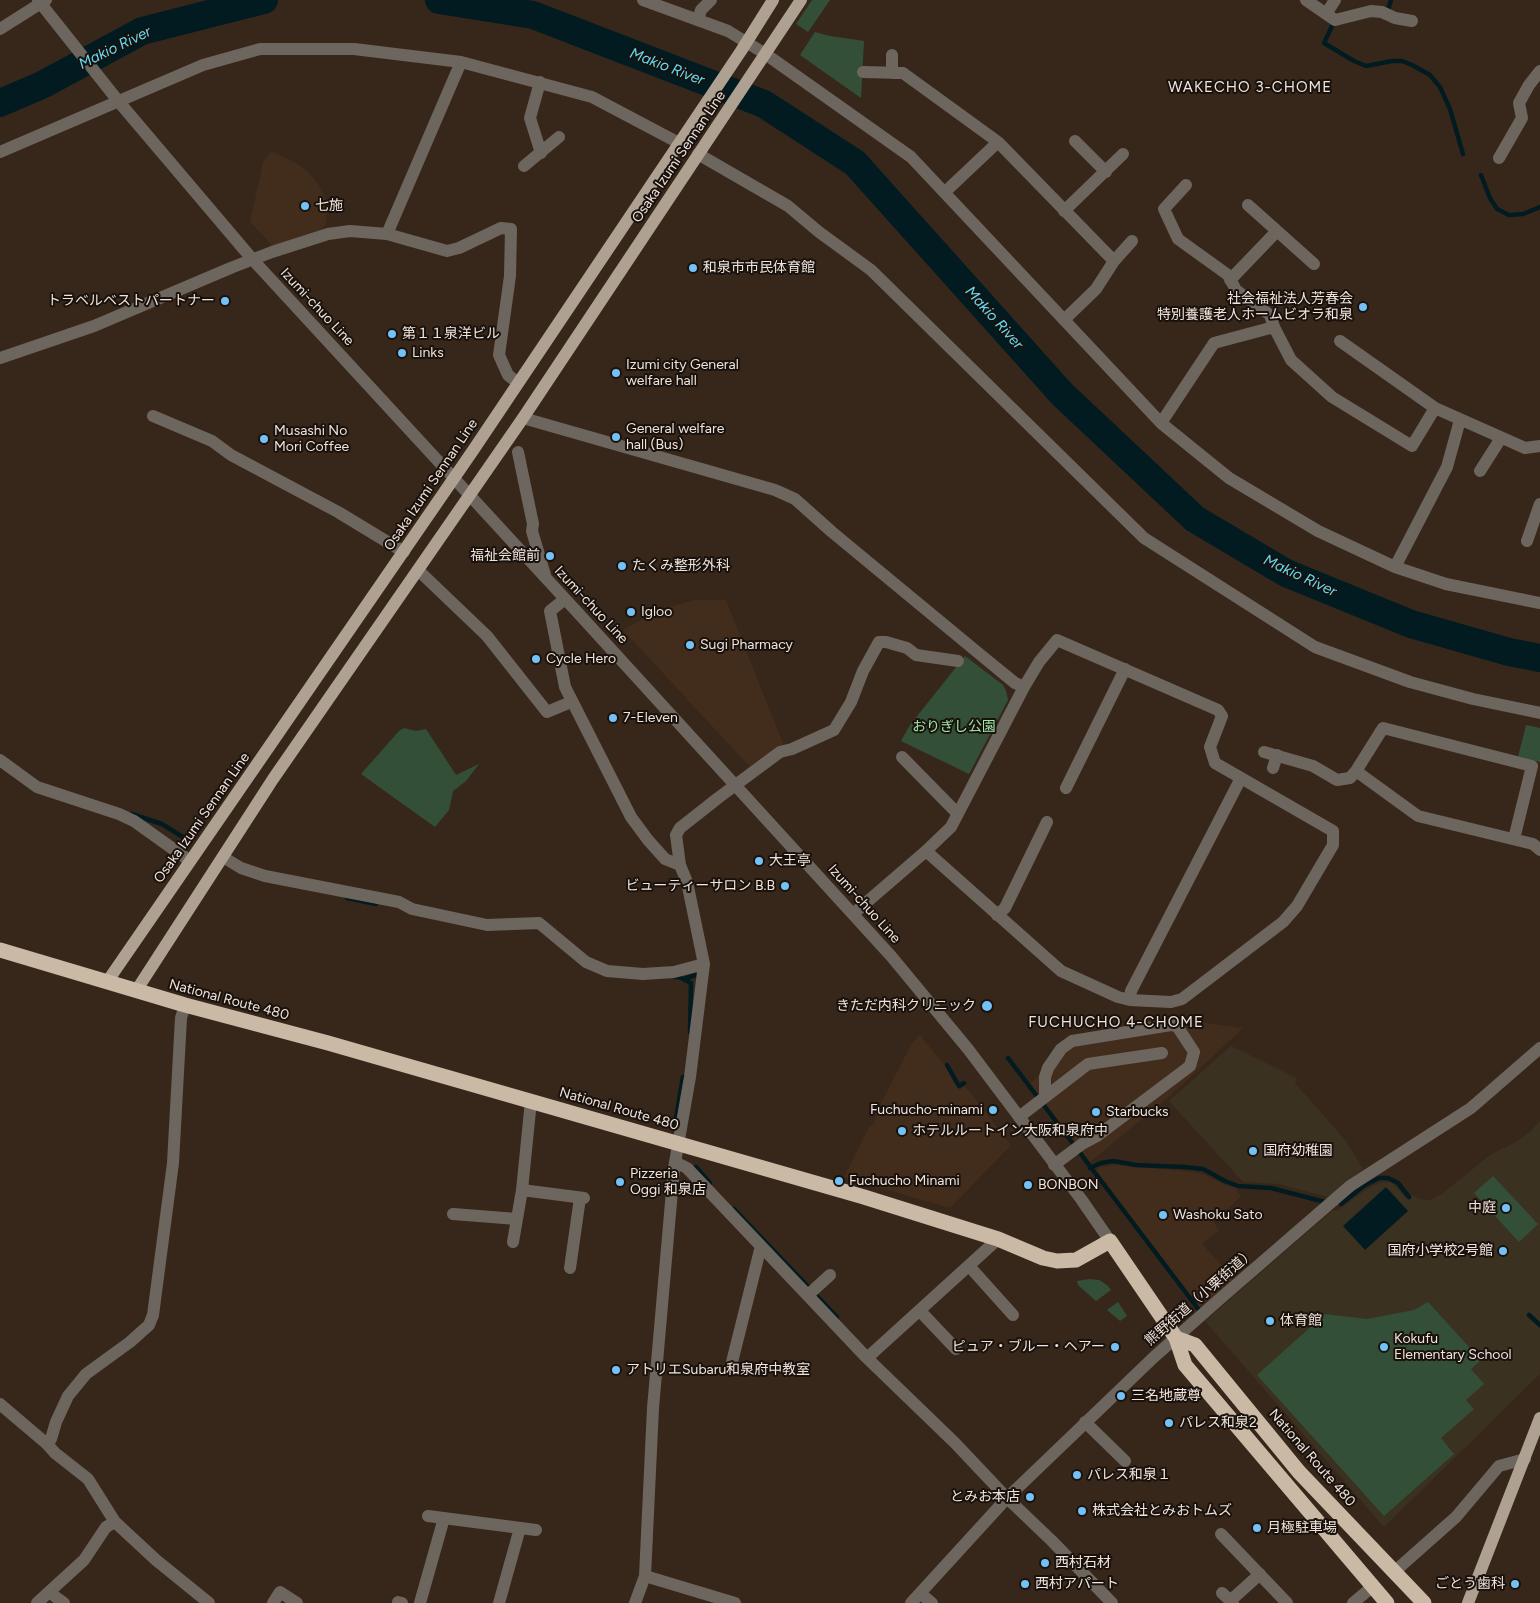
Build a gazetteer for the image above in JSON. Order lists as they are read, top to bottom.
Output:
{
  "streets": {
    "highway": ["National Route 480"],
    "main road": ["Osaka Izumi Sennan Line"],
    "street": ["Izumi-chuo Line", "熊野街道（小栗街道）"]
  },
  "crossings": [
    ["Osaka Izumi Sennan Line", "Izumi-chuo Line"],
    ["Osaka Izumi Sennan Line", "National Route 480"],
    ["Izumi-chuo Line", "National Route 480"],
    ["National Route 480", "熊野街道（小栗街道）"]
  ],
  "districts": ["WAKECHO 3-CHOME", "FUCHUCHO 4-CHOME"],
  "water": ["Makio River"],
  "parks": ["おりぎし公園"],
  "places": [
    "七施",
    "和泉市市民体育館",
    "トラベルベストパートナー",
    "社会福祉法人芳春会 特別養護老人ホームビオラ和泉",
    "第１１泉洋ビル",
    "Links",
    "Izumi city General welfare hall",
    "General welfare hall (Bus)",
    "Musashi No Mori Coffee",
    "福祉会館前",
    "たくみ整形外科",
    "Igloo",
    "Sugi Pharmacy",
    "Cycle Hero",
    "7-Eleven",
    "大王亭",
    "ビューティーサロン B.B",
    "きただ内科クリニック",
    "Fuchucho-minami",
    "Starbucks",
    "ホテルルートイン大阪和泉府中",
    "国府幼稚園",
    "Fuchucho Minami",
    "Pizzeria Oggi 和泉店",
    "BONBON",
    "中庭",
    "Washoku Sato",
    "国府小学校2号館",
    "体育館",
    "ピュア・ブルー・ヘアー",
    "Kokufu Elementary School",
    "アトリエSubaru和泉府中教室",
    "三名地蔵尊",
    "パレス和泉2",
    "パレス和泉１",
    "とみお本店",
    "株式会社とみおトムズ",
    "月極駐車場",
    "西村石材",
    "西村アパート",
    "ごとう歯科"
  ]
}
